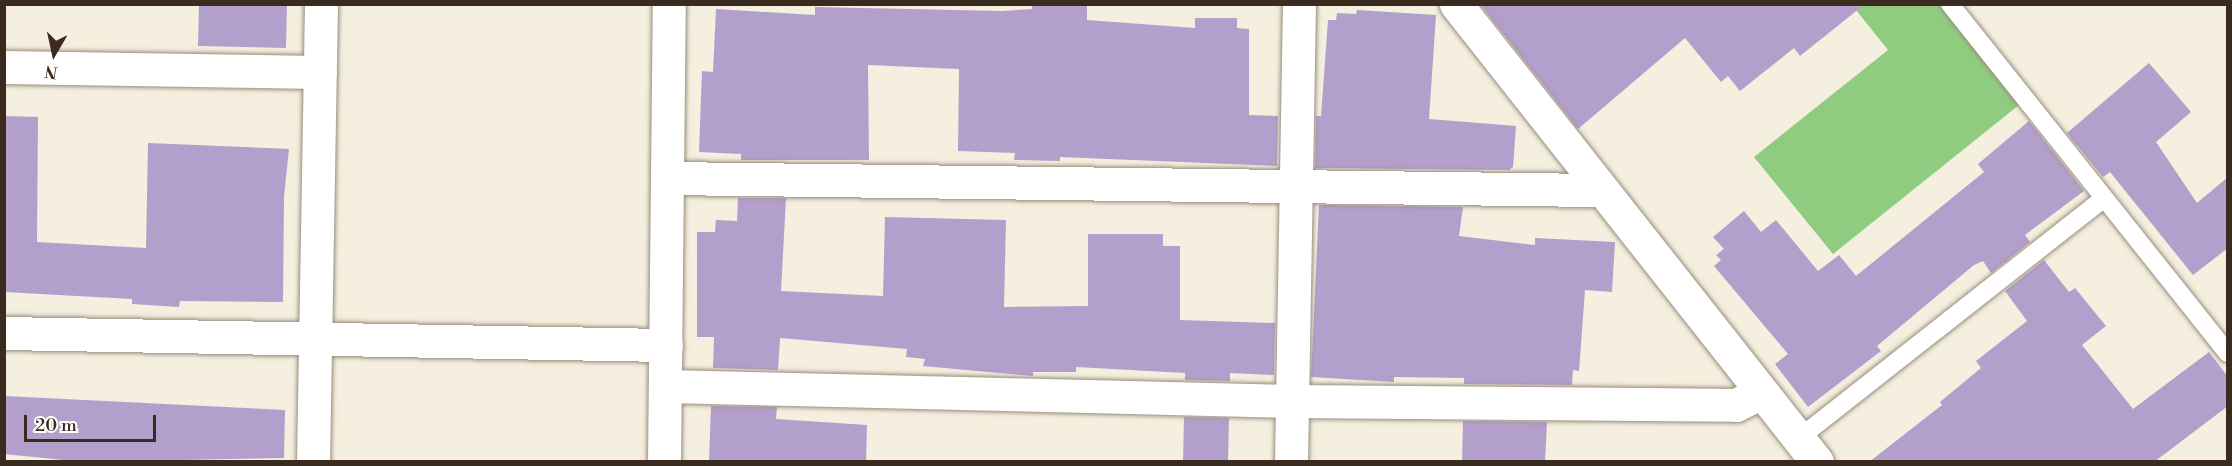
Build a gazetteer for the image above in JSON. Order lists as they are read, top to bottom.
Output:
{
  "scale_bar": "20 m",
  "north": "bottom"
}
